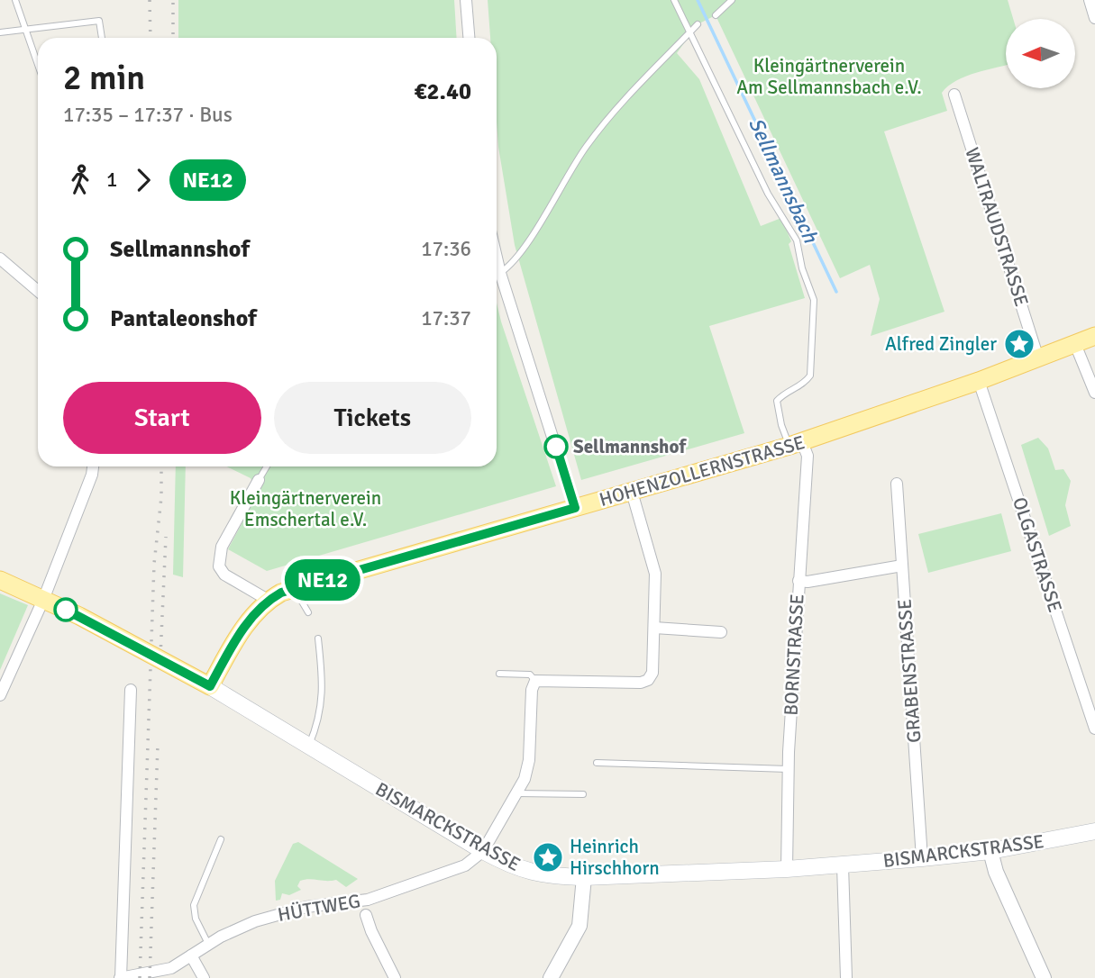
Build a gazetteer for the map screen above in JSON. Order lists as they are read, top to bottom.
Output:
{
  "streets": {
    "main road": ["HOHENZOLLERNSTRASSE", "BISMARCKSTRASSE"],
    "street": [
      "WALTRAUDSTRASSE",
      "OLGASTRASSE",
      "BORNSTRASSE",
      "GRABENSTRASSE",
      "HÜTTWEG"
    ]
  },
  "crossings": [
    ["WALTRAUDSTRASSE", "HOHENZOLLERNSTRASSE"],
    ["HOHENZOLLERNSTRASSE", "OLGASTRASSE"],
    ["HOHENZOLLERNSTRASSE", "BORNSTRASSE"],
    ["HOHENZOLLERNSTRASSE", "BISMARCKSTRASSE"],
    ["BORNSTRASSE", "BISMARCKSTRASSE"],
    ["GRABENSTRASSE", "BISMARCKSTRASSE"],
    ["BISMARCKSTRASSE", "HÜTTWEG"]
  ],
  "water": ["Sellmannsbach"],
  "parks": ["Kleingärtnerverein Am Sellmannsbach e.V.", "Kleingärtnerverein Emschertal e.V."],
  "places": {
    "place": ["Alfred Zingler", "Heinrich Hirschhorn"],
    "other": ["Sellmannshof"]
  },
  "lines": ["bus line NE12"],
  "north": "left",
  "page": {
    "on_map": "NE12",
    "heading": ["2 min", "17:35 – 17:37 · Bus", "€2.40"],
    "legs": ["1", "NE12"],
    "list": [
      {
        "name": "Sellmannshof",
        "value": "17:36"
      },
      {
        "name": "Pantaleonshof",
        "value": "17:37"
      }
    ],
    "buttons": ["Start", "Tickets"]
  }
}
